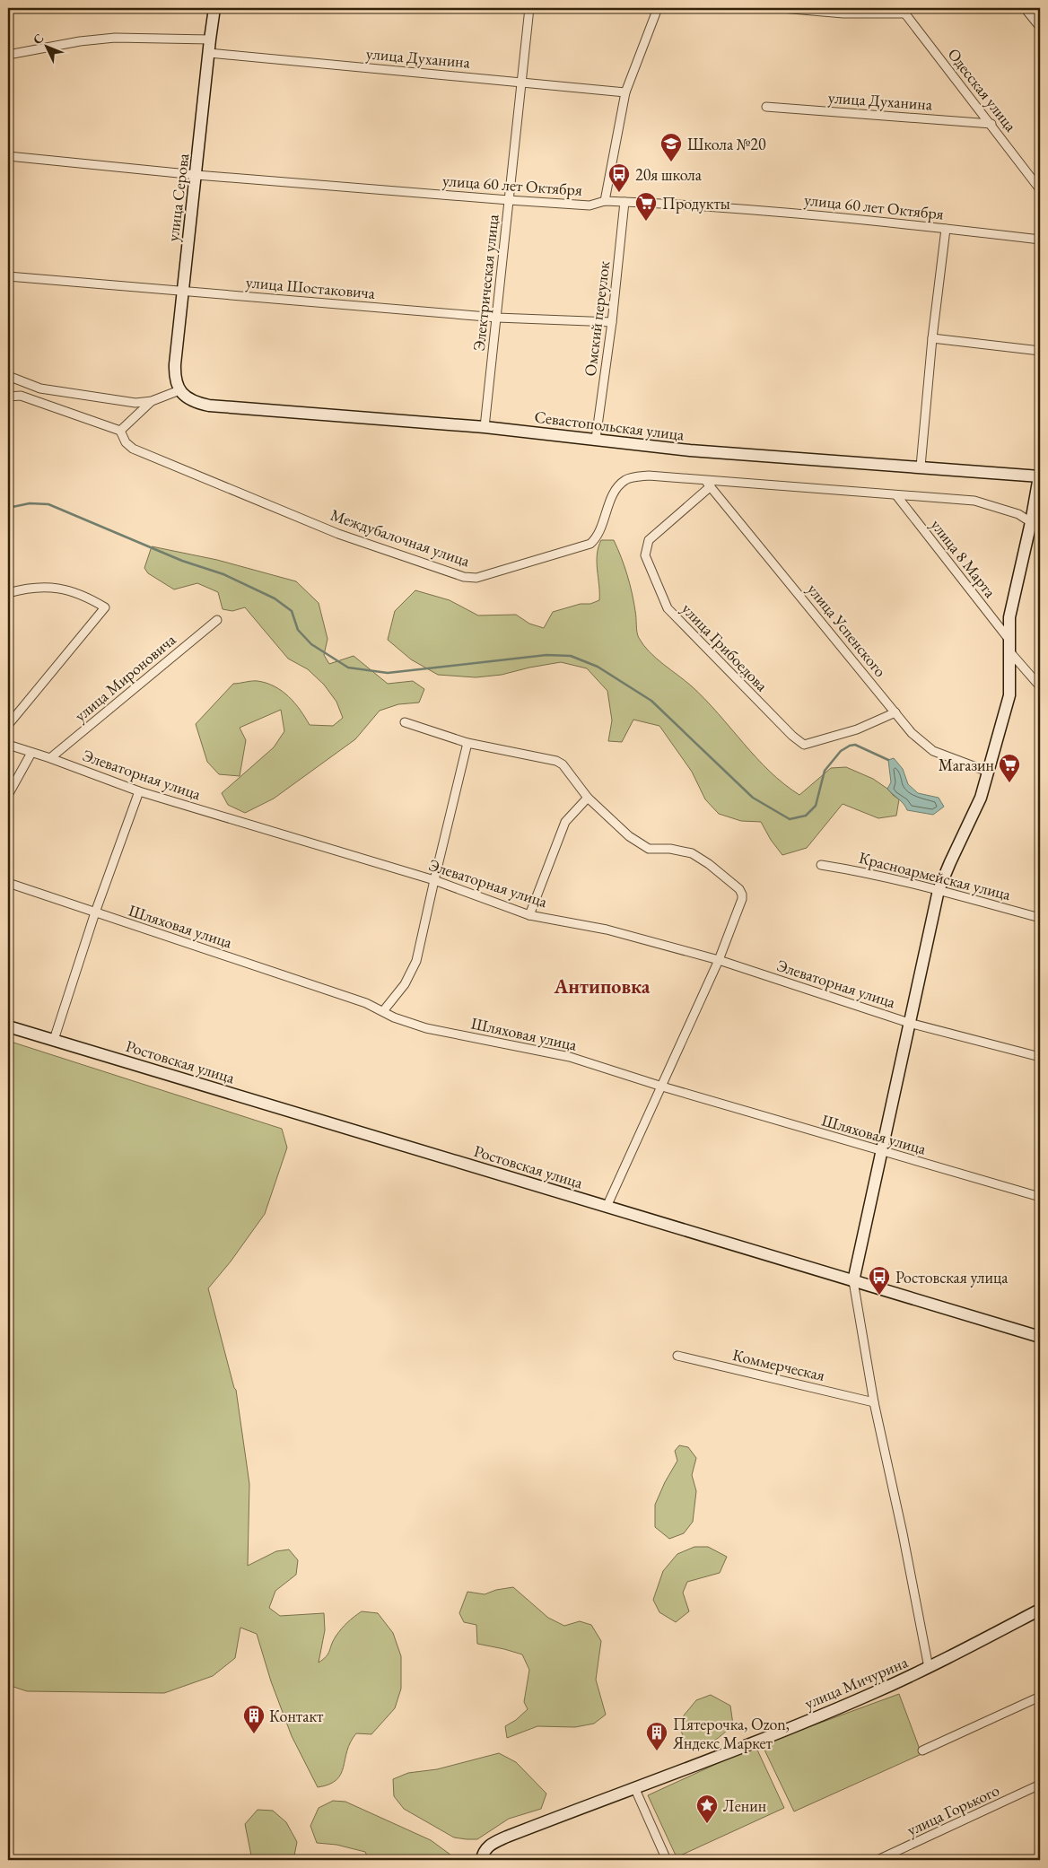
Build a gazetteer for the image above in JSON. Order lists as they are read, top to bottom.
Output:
{
  "streets": {
    "street": [
      "улица Духанина",
      "Одесская улица",
      "улица 60 лет Октября",
      "улица Серова",
      "Электрическая улица",
      "улица Шостаковича",
      "Омский переулок",
      "Севастопольская улица",
      "Междубалочная улица",
      "улица 8 Марта",
      "улица Успенского",
      "улица Грибоедова",
      "улица Мироновича",
      "Элеваторная улица",
      "Красноармейская улица",
      "Шляховая улица",
      "Ростовская улица",
      "Коммерческая",
      "улица Мичурина",
      "улица Горького"
    ]
  },
  "crossings": [
    ["улица Духанина", "Одесская улица"],
    ["улица Духанина", "улица Серова"],
    ["улица Духанина", "Электрическая улица"],
    ["улица 60 лет Октября", "улица Серова"],
    ["улица 60 лет Октября", "Электрическая улица"],
    ["улица 60 лет Октября", "Омский переулок"],
    ["улица Серова", "улица Шостаковича"],
    ["улица Серова", "Севастопольская улица"],
    ["Электрическая улица", "улица Шостаковича"],
    ["Электрическая улица", "Севастопольская улица"],
    ["улица Шостаковича", "Омский переулок"],
    ["Омский переулок", "Севастопольская улица"],
    ["Междубалочная улица", "улица 8 Марта"],
    ["Междубалочная улица", "улица Успенского"],
    ["улица Успенского", "улица Грибоедова"],
    ["улица Мироновича", "Элеваторная улица"]
  ],
  "districts": ["Антиповка"],
  "places": {
    "school or university": ["Школа №20"],
    "bus stop": ["20я школа", "Ростовская улица"],
    "supermarket": ["Продукты", "Магазин"],
    "building": ["Контакт", "Пятерочка, Ozon, Яндекс Маркет"],
    "place": ["Ленин"]
  },
  "north": "top left"
}
